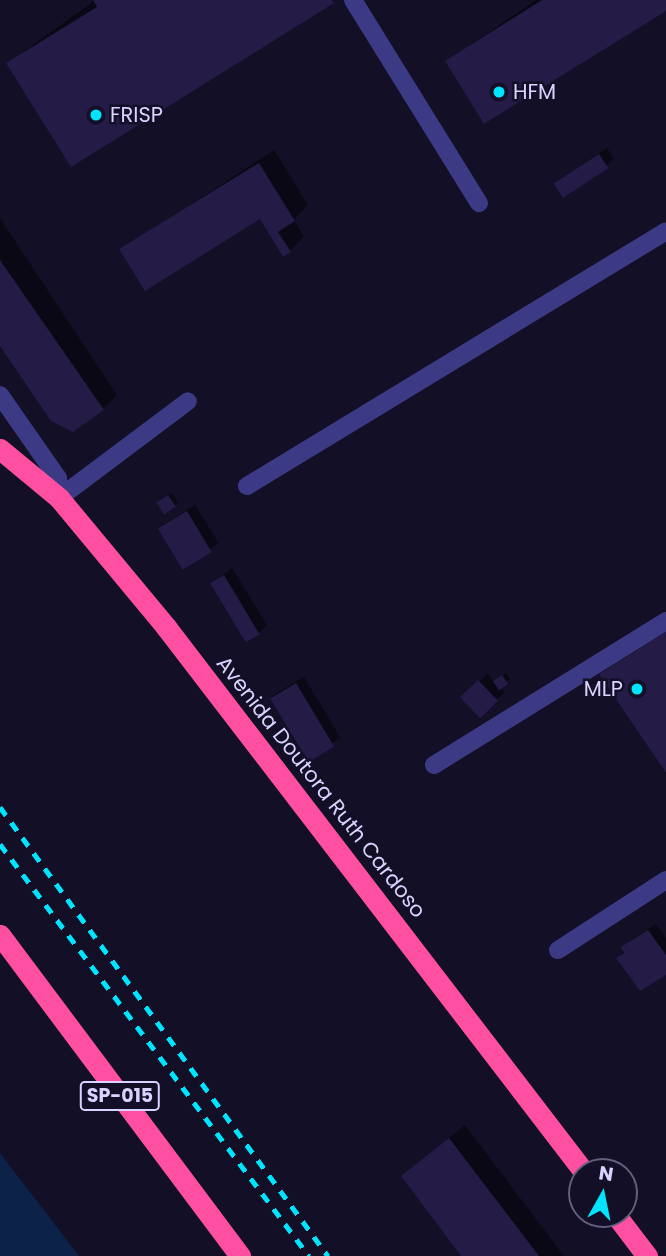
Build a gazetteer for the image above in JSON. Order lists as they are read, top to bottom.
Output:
{
  "streets": {
    "highway": ["Avenida Doutora Ruth Cardoso", "SP-015"]
  },
  "places": ["HFM", "FRISP", "MLP"],
  "north": "top"
}
